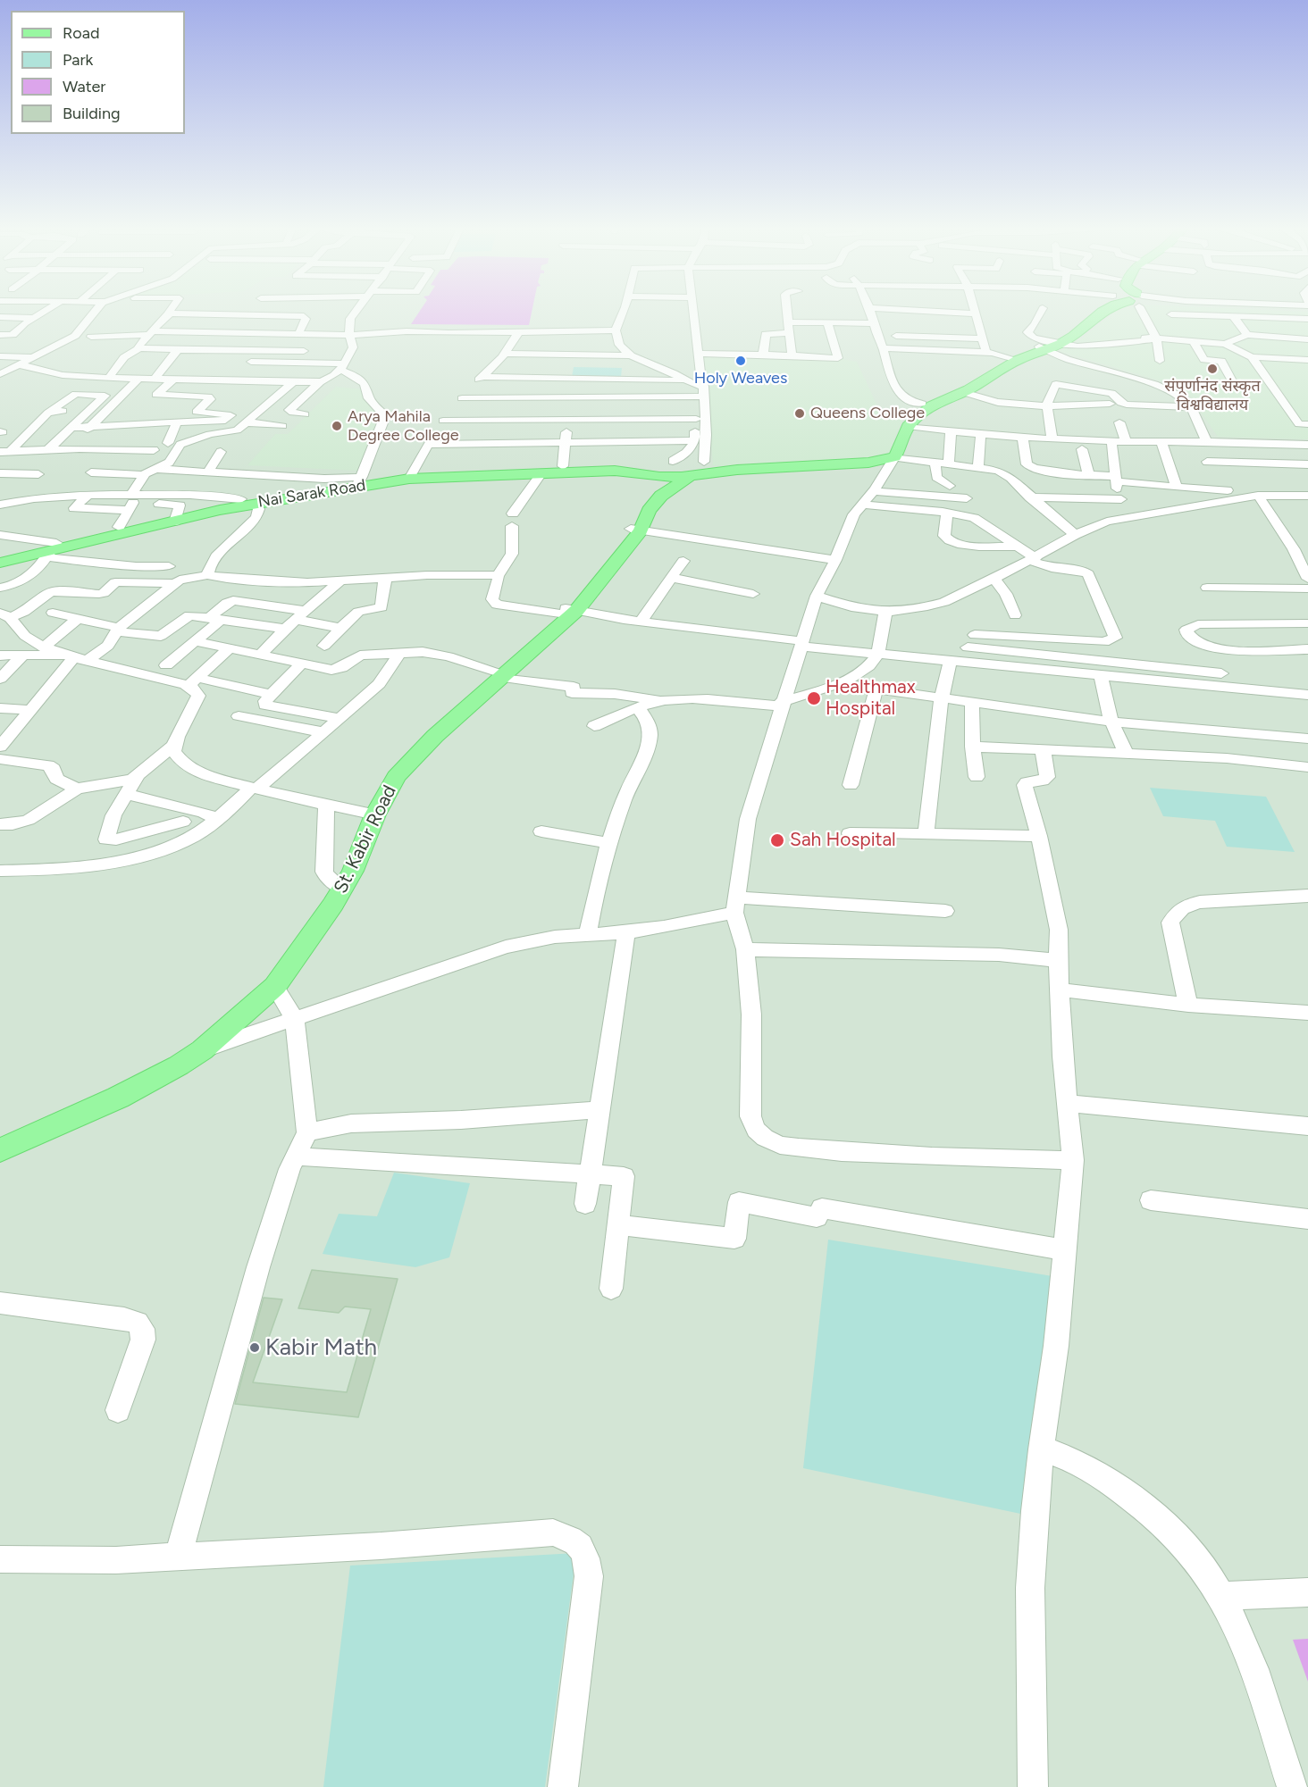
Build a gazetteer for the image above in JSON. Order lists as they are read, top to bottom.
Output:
{
  "streets": {
    "main road": ["Nai Sarak Road", "St. Kabir Road"]
  },
  "places": [
    "Holy Weaves",
    "संपूर्णानंद संस्कृत विश्वविद्यालय",
    "Queens College",
    "Arya Mahila Degree College",
    "Healthmax Hospital",
    "Sah Hospital",
    "Kabir Math"
  ],
  "legend": [
    "Road",
    "Park",
    "Water",
    "Building"
  ]
}
